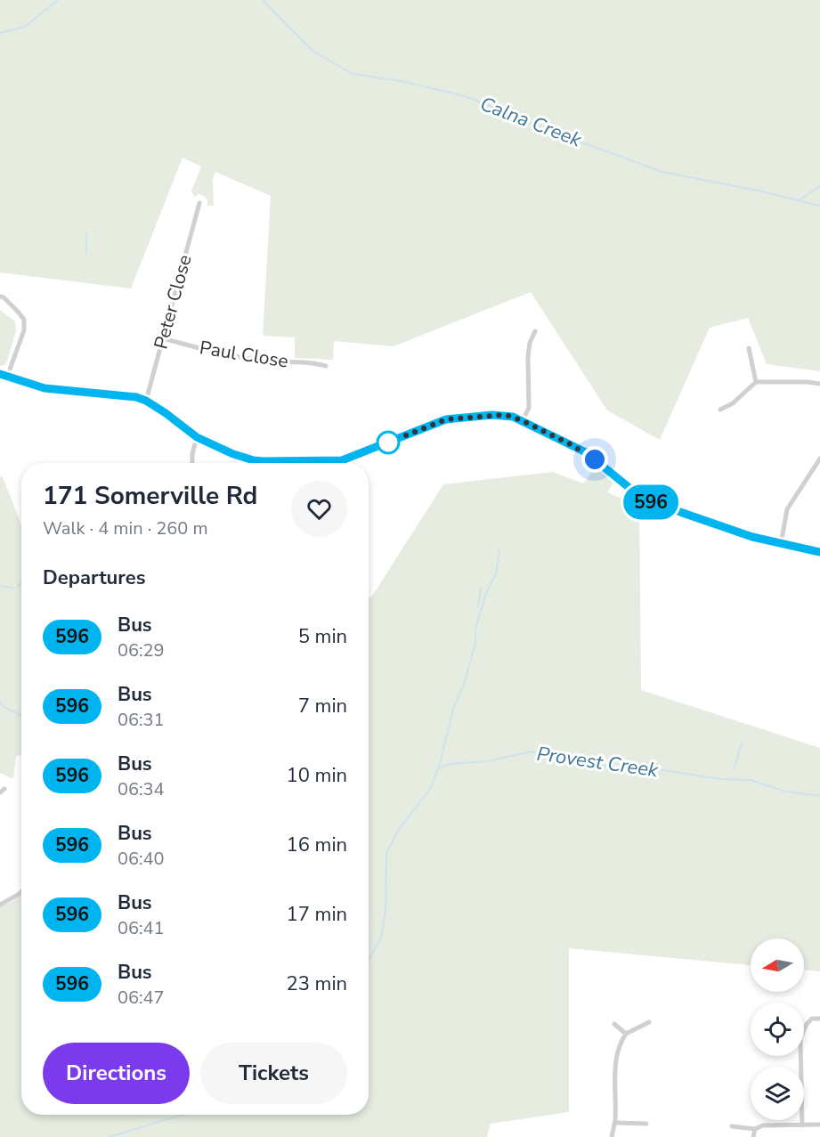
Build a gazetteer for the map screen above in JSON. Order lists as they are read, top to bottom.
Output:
{
  "streets": {
    "street": ["Peter Close", "Paul Close"]
  },
  "crossings": [
    ["Peter Close", "Paul Close"]
  ],
  "water": ["Calna Creek", "Provest Creek"],
  "lines": ["bus line 596"],
  "north": "left",
  "page": {
    "on_map": "596",
    "heading": [
      ["171 Somerville Rd", "Walk · 4 min · 260 m"],
      "Departures"
    ],
    "list": [
      {
        "mark": "596",
        "name": "Bus",
        "note": "06:29",
        "value": "5 min"
      },
      {
        "mark": "596",
        "name": "Bus",
        "note": "06:31",
        "value": "7 min"
      },
      {
        "mark": "596",
        "name": "Bus",
        "note": "06:34",
        "value": "10 min"
      },
      {
        "mark": "596",
        "name": "Bus",
        "note": "06:40",
        "value": "16 min"
      },
      {
        "mark": "596",
        "name": "Bus",
        "note": "06:41",
        "value": "17 min"
      },
      {
        "mark": "596",
        "name": "Bus",
        "note": "06:47",
        "value": "23 min"
      }
    ],
    "buttons": ["Directions", "Tickets"]
  }
}
